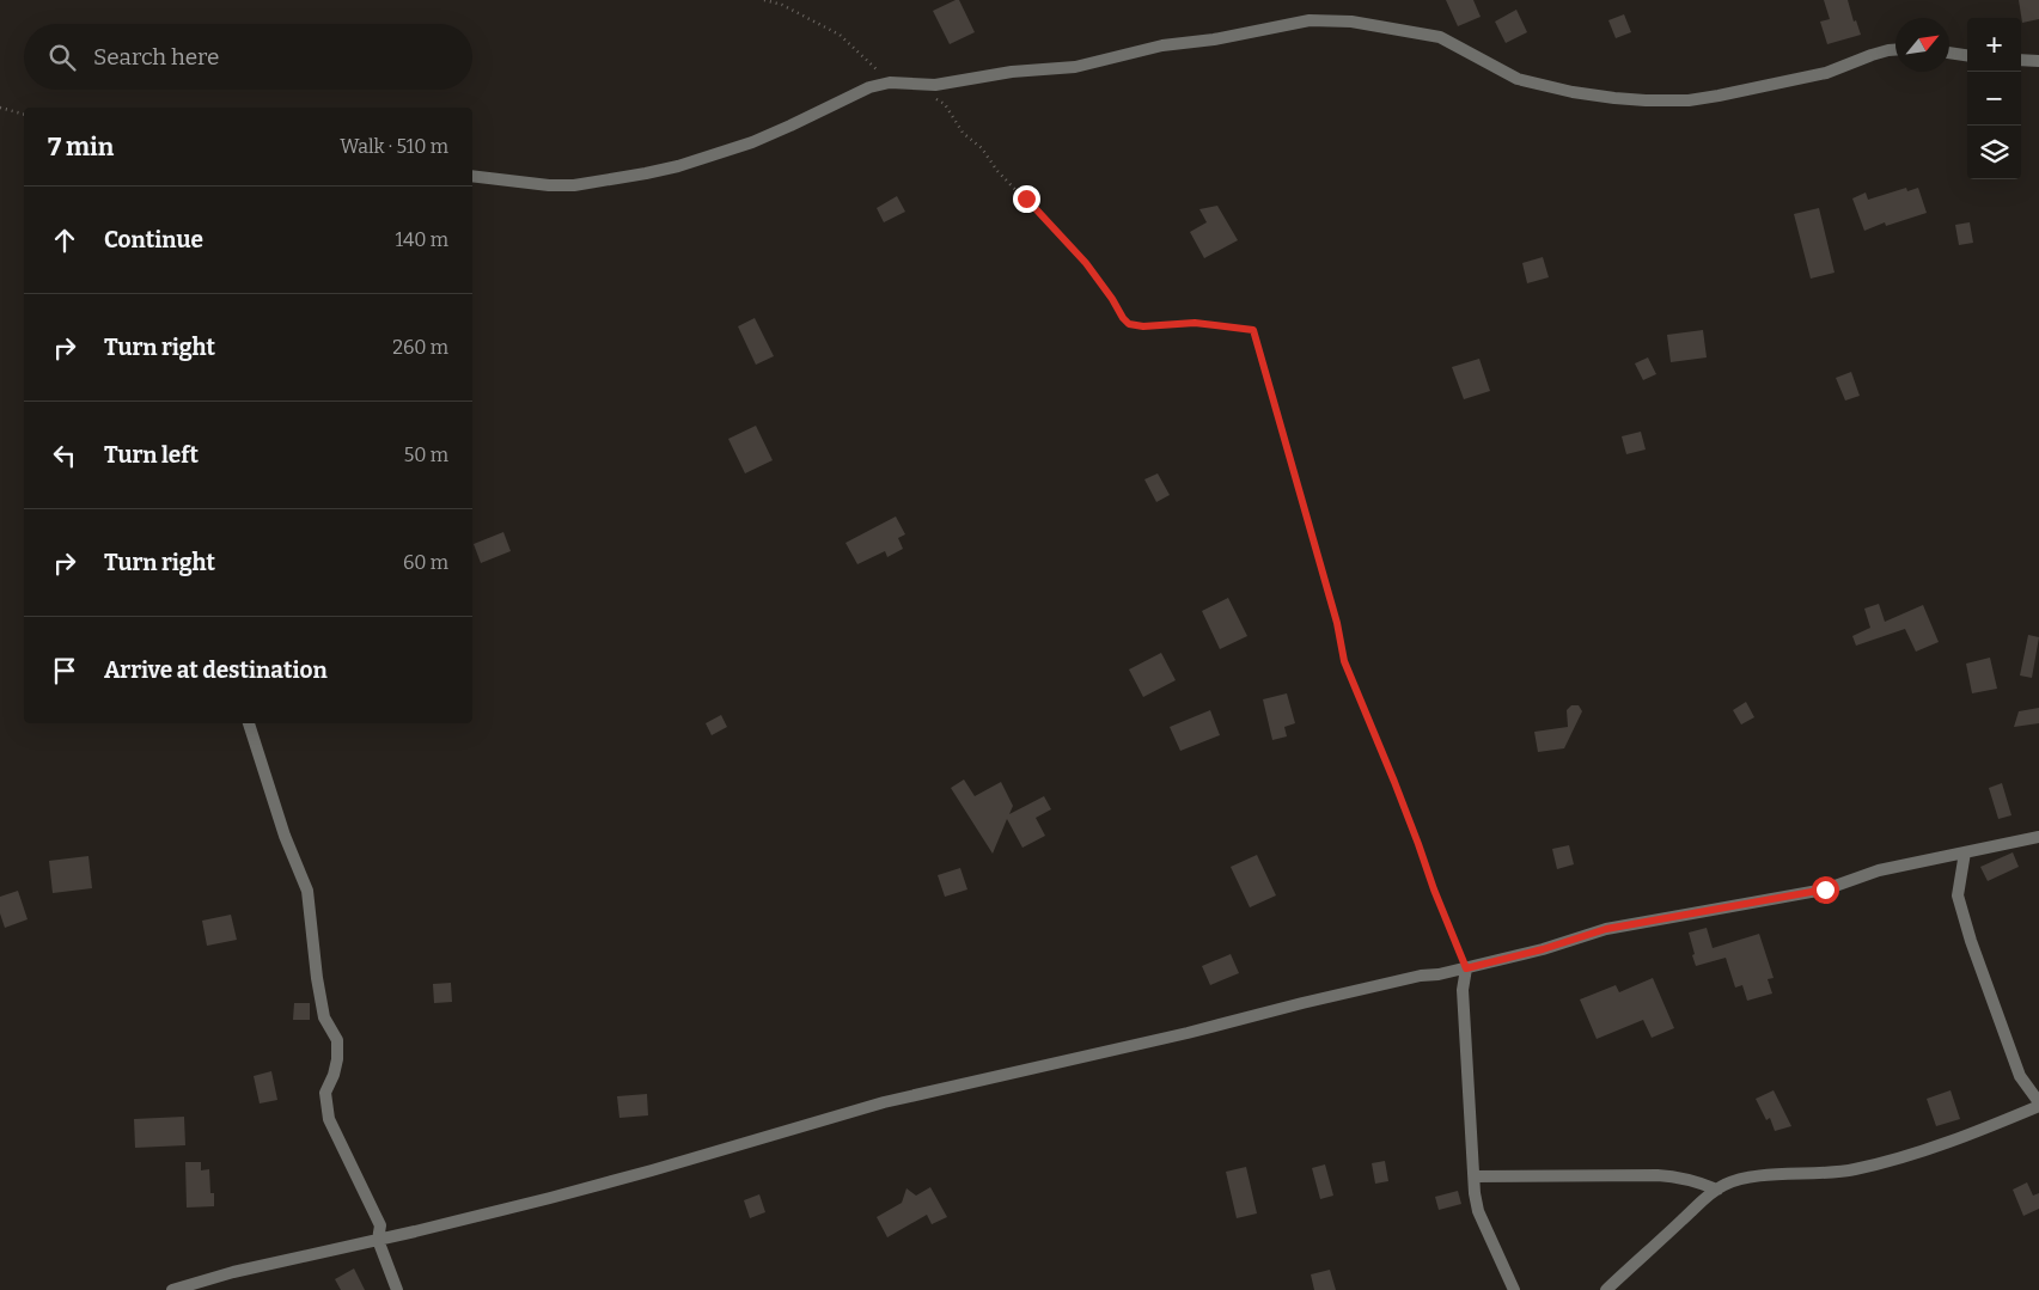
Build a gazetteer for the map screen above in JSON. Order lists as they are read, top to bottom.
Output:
{
  "north": "top right",
  "page": {
    "map_buttons": ["+", "−"],
    "search": "Search here",
    "heading": ["7 min", "Walk · 510 m"],
    "list": [
      ["Continue", "140 m"],
      ["Turn right", "260 m"],
      ["Turn left", "50 m"],
      ["Turn right", "60 m"],
      "Arrive at destination"
    ]
  }
}
